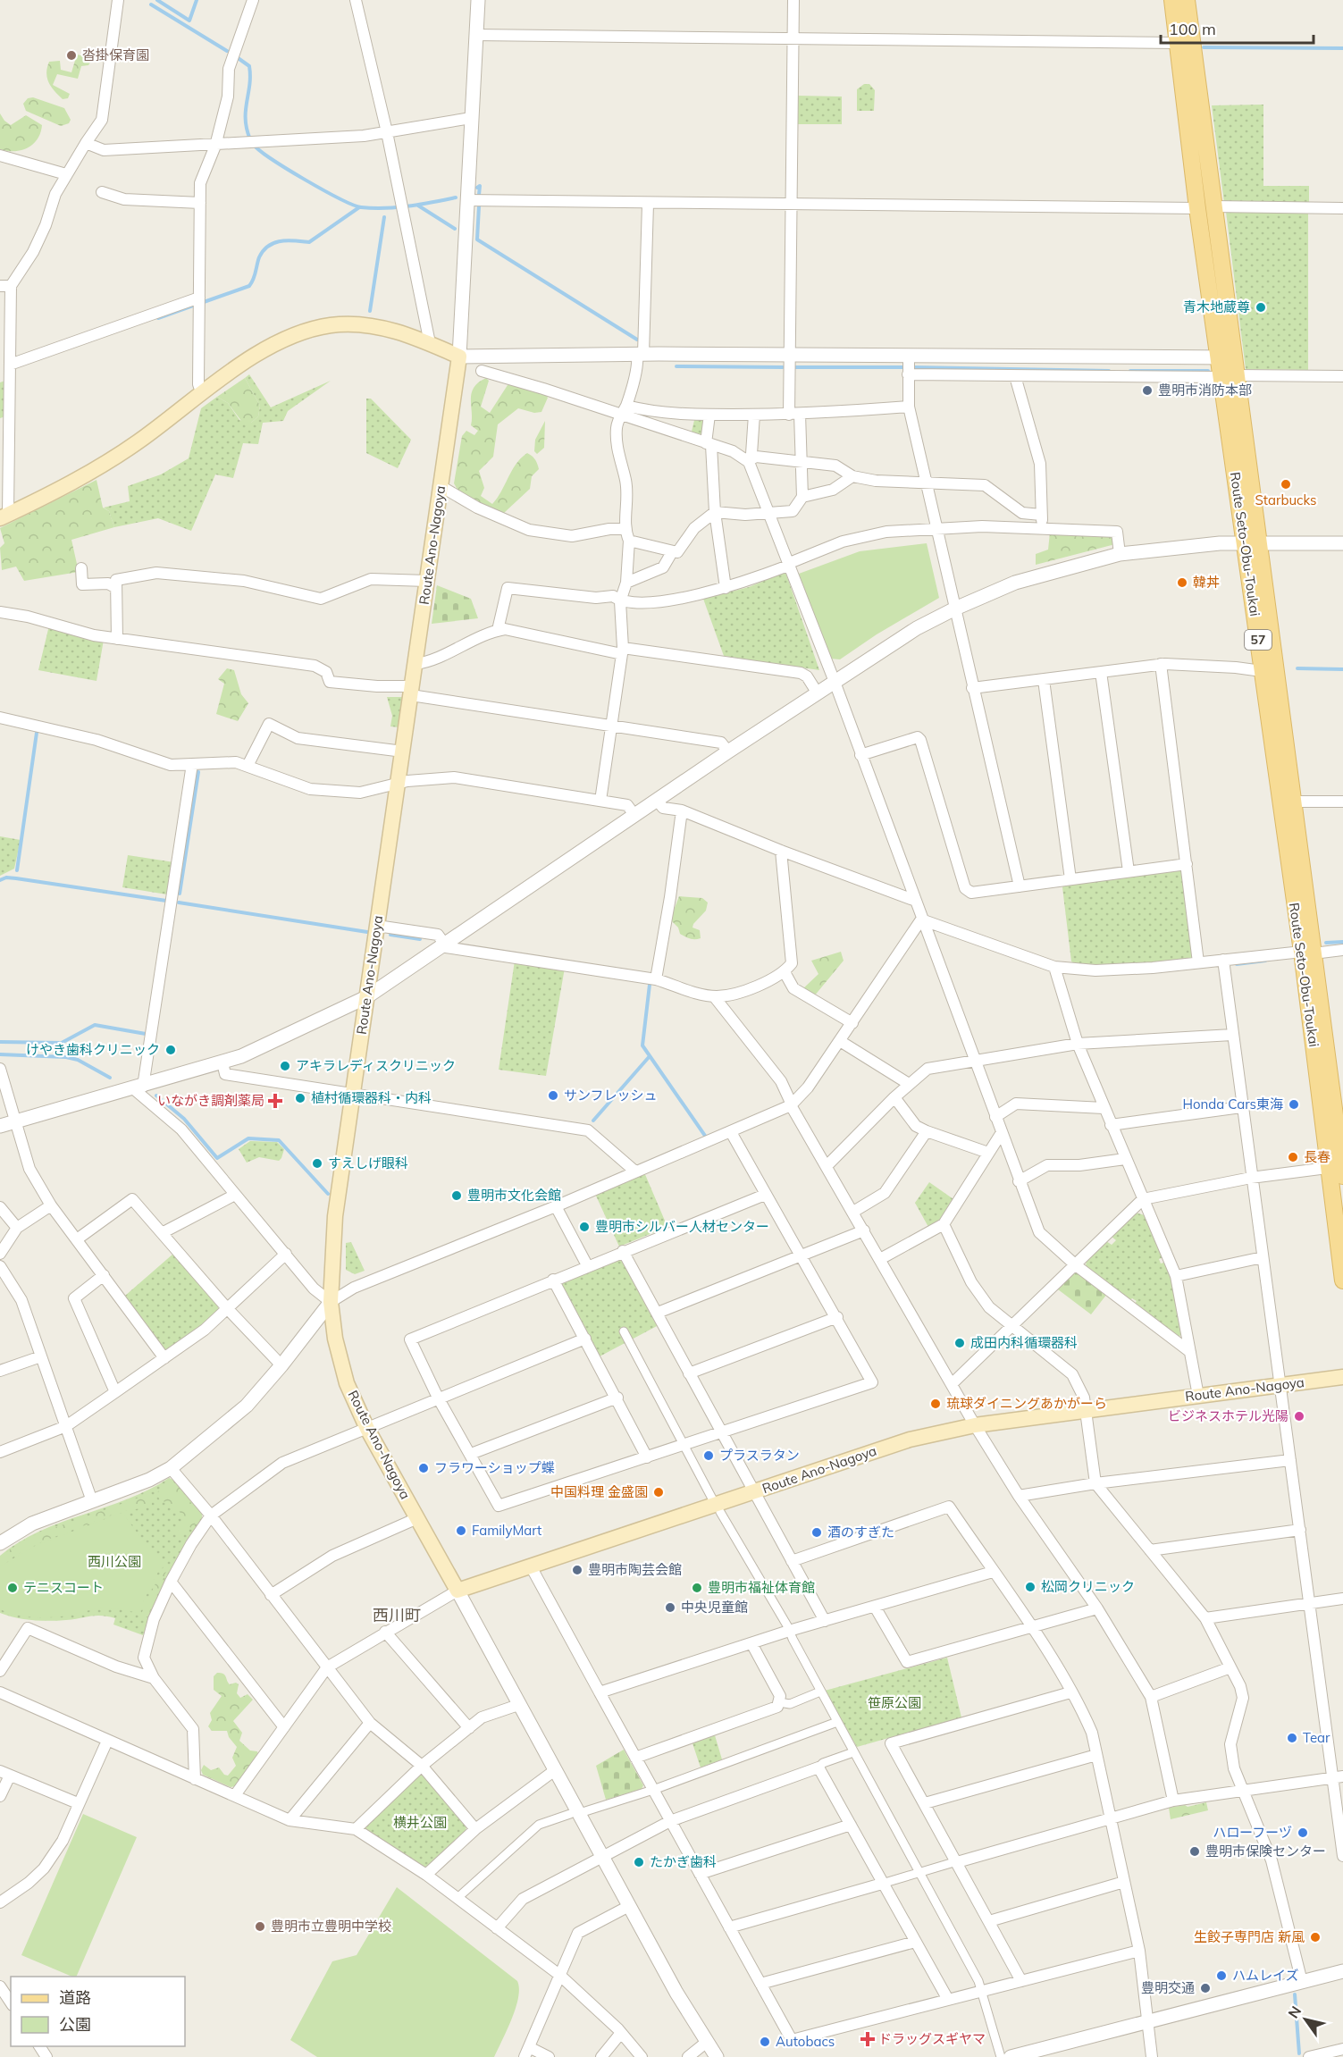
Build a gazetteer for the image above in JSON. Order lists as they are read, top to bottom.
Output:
{
  "streets": {
    "main road": ["Route Seto-Obu-Toukai", "Route Ano-Nagoya", "57"]
  },
  "districts": ["西川町"],
  "parks": ["西川公園", "笹原公園", "横井公園"],
  "places": {
    "other": [
      "沓掛保育園",
      "青木地蔵尊",
      "豊明市消防本部",
      "Starbucks",
      "韓丼",
      "けやき歯科クリニック",
      "アキラレディスクリニック",
      "サンフレッシュ",
      "植村循環器科・内科",
      "Honda Cars東海",
      "長春",
      "すえしげ眼科",
      "豊明市文化会館",
      "豊明市シルバー人材センター",
      "成田内科循環器科",
      "琉球ダイニングあかがーら",
      "ビジネスホテル光陽",
      "プラスラタン",
      "フラワーショップ蝶",
      "中国料理 金盛園",
      "FamilyMart",
      "酒のすぎた",
      "豊明市陶芸会館",
      "松岡クリニック",
      "テニスコート",
      "豊明市福祉体育館",
      "中央児童館",
      "Tear",
      "ハローフーヅ",
      "豊明市保険センター",
      "たかぎ歯科",
      "豊明市立豊明中学校",
      "生餃子専門店 新風",
      "ハムレイズ",
      "豊明交通",
      "Autobacs"
    ],
    "health": ["いながき調剤薬局", "ドラッグスギヤマ"]
  },
  "legend": ["道路", "公園"],
  "scale_bar": "100 m",
  "north": "top left"
}
